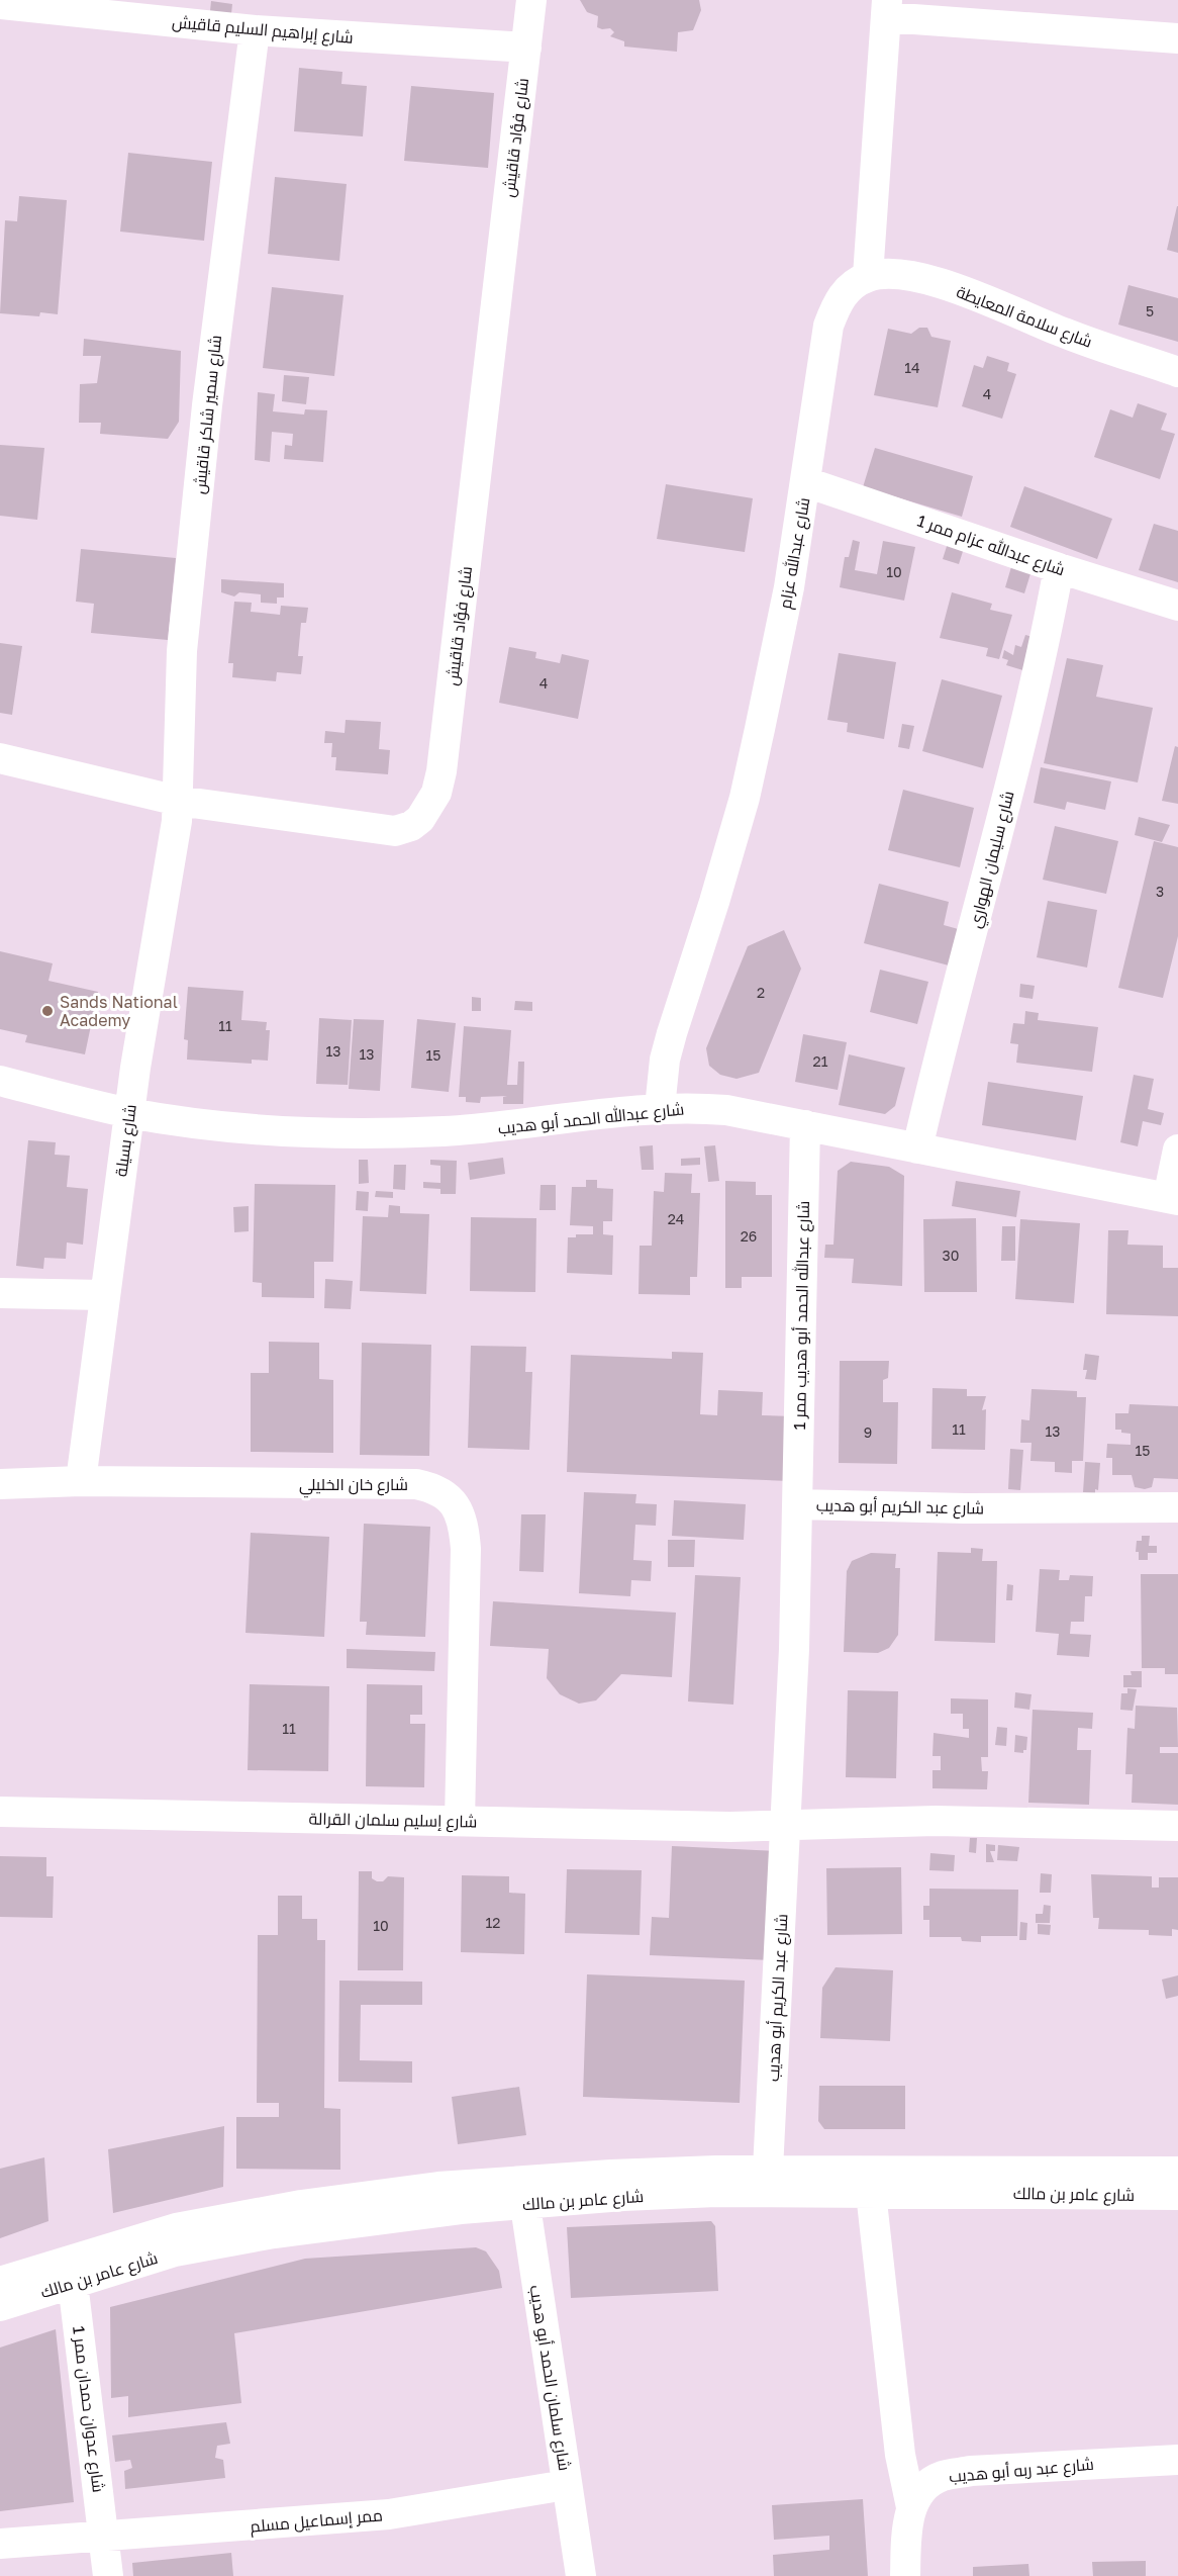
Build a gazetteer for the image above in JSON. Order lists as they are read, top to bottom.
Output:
{
  "streets": {
    "street": [
      "شارع إبراهيم السليم قاقيش",
      "شارع فؤاد قاقيش",
      "شارع سلامة المعايطة",
      "شارع سمير شاكر قاقيش",
      "شارع عبدالله عزام ممر 1",
      "شارع عبدالله عزام",
      "شارع سليمان الهواري",
      "شارع عبدالله الحمد أبو هديب",
      "شارع بسيلة",
      "شارع عبدالله الحمد أبو هديب ممر 1",
      "شارع خان الخليلي",
      "شارع عبد الكريم أبو هديب",
      "شارع إسليم سلمان القرالة",
      "شارع عامر بن مالك",
      "شارع سلمان الحمد أبو هديب",
      "شارع عدوان حمدان ممر 1",
      "شارع عبد ربه أبو هديب",
      "ممر إسماعيل مسلم"
    ]
  },
  "crossings": [
    ["شارع إبراهيم السليم قاقيش", "شارع فؤاد قاقيش"],
    ["شارع إبراهيم السليم قاقيش", "شارع سمير شاكر قاقيش"],
    ["شارع فؤاد قاقيش", "شارع سمير شاكر قاقيش"],
    ["شارع فؤاد قاقيش", "شارع بسيلة"],
    ["شارع سلامة المعايطة", "شارع عبدالله عزام"],
    ["شارع سمير شاكر قاقيش", "شارع بسيلة"],
    ["شارع عبدالله عزام ممر 1", "شارع عبدالله عزام"],
    ["شارع عبدالله عزام ممر 1", "شارع سليمان الهواري"],
    ["شارع عبدالله عزام", "شارع عبدالله الحمد أبو هديب"],
    ["شارع سليمان الهواري", "شارع عبدالله الحمد أبو هديب"],
    ["شارع عبدالله الحمد أبو هديب", "شارع بسيلة"],
    ["شارع عبدالله الحمد أبو هديب", "شارع عبدالله الحمد أبو هديب ممر 1"],
    ["شارع بسيلة", "شارع خان الخليلي"],
    ["شارع عبدالله الحمد أبو هديب ممر 1", "شارع عبد الكريم أبو هديب"],
    ["شارع خان الخليلي", "شارع إسليم سلمان القرالة"],
    ["شارع عبد الكريم أبو هديب", "شارع إسليم سلمان القرالة"],
    ["شارع عبد الكريم أبو هديب", "شارع عامر بن مالك"],
    ["شارع عامر بن مالك", "شارع سلمان الحمد أبو هديب"],
    ["شارع عامر بن مالك", "شارع عدوان حمدان ممر 1"],
    ["شارع سلمان الحمد أبو هديب", "ممر إسماعيل مسلم"],
    ["شارع عدوان حمدان ممر 1", "ممر إسماعيل مسلم"]
  ],
  "places": ["Sands National Academy"],
  "house_numbers": [
    "5",
    "14",
    "4",
    "10",
    "4",
    "3",
    "2",
    "11",
    "13",
    "13",
    "15",
    "21",
    "24",
    "26",
    "30",
    "11",
    "13",
    "9",
    "15",
    "11",
    "12",
    "10"
  ]
}
